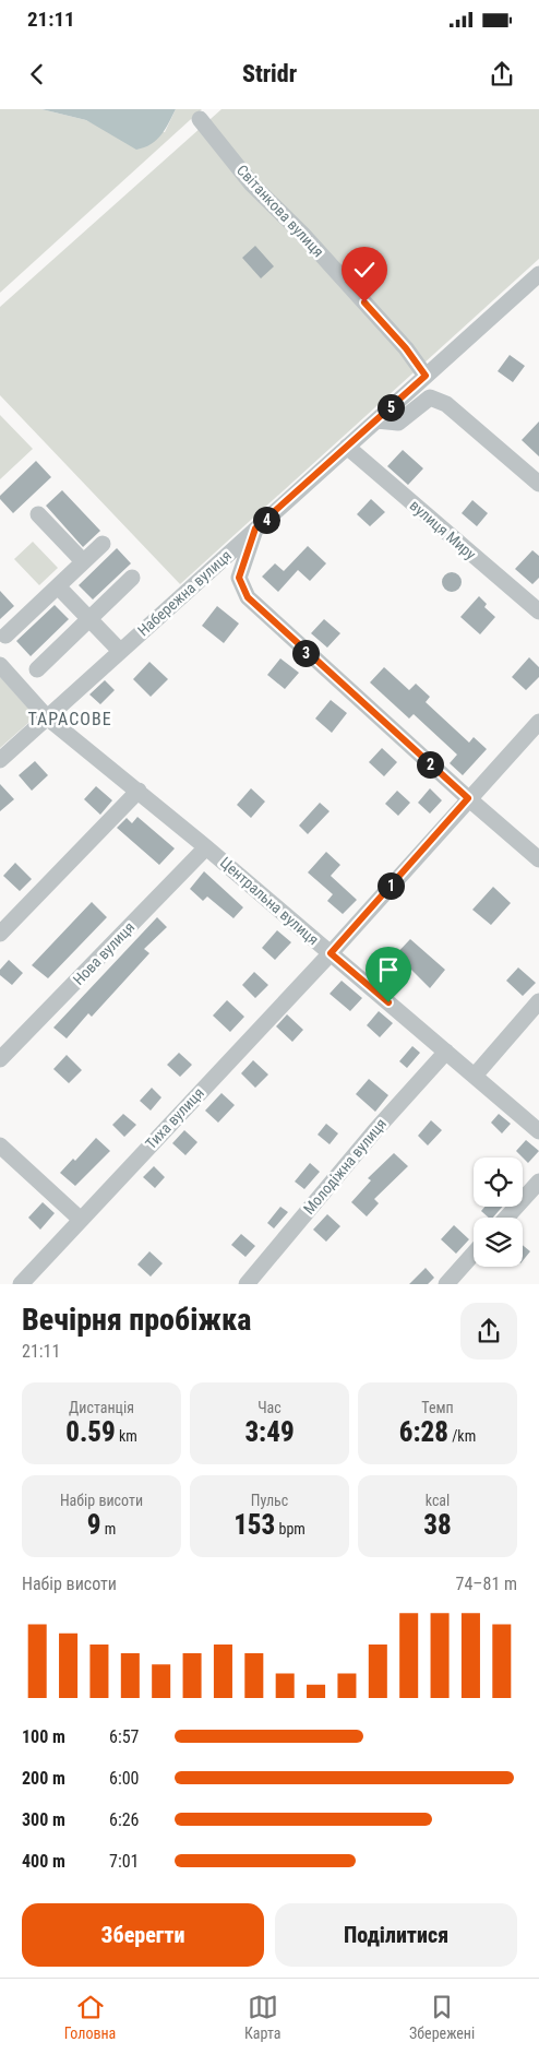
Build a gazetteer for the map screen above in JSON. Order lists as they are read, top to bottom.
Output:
{
  "streets": {
    "street": [
      "Світанкова вулиця",
      "вулиця Миру",
      "Набережна вулиця",
      "Центральна вулиця",
      "Нова вулиця",
      "Тиха вулиця",
      "Молодіжна вулиця"
    ]
  },
  "crossings": [
    ["Світанкова вулиця", "Набережна вулиця"],
    ["вулиця Миру", "Набережна вулиця"],
    ["Набережна вулиця", "Центральна вулиця"],
    ["Центральна вулиця", "Нова вулиця"],
    ["Центральна вулиця", "Тиха вулиця"],
    ["Центральна вулиця", "Молодіжна вулиця"]
  ],
  "districts": ["ТАРАСОВЕ"],
  "page": {
    "status": "21:11",
    "header": "Stridr",
    "pins": [
      "5",
      "4",
      "3",
      "2",
      "1"
    ],
    "heading": ["Вечірня пробіжка", "21:11"],
    "stats": [
      ["Дистанція", "0.59 km"],
      ["Час", "3:49"],
      ["Темп", "6:28 /km"],
      ["Набір висоти", "9 m"],
      ["Пульс", "153 bpm"],
      ["kcal", "38"]
    ],
    "chart": ["Набір висоти", "74–81 m"],
    "list": [
      {
        "name": "100 m",
        "note": "6:57"
      },
      {
        "name": "200 m",
        "note": "6:00"
      },
      {
        "name": "300 m",
        "note": "6:26"
      },
      {
        "name": "400 m",
        "note": "7:01"
      }
    ],
    "buttons": ["Зберегти", "Поділитися"],
    "tabs": ["Головна", "Карта", "Збережені"]
  }
}
